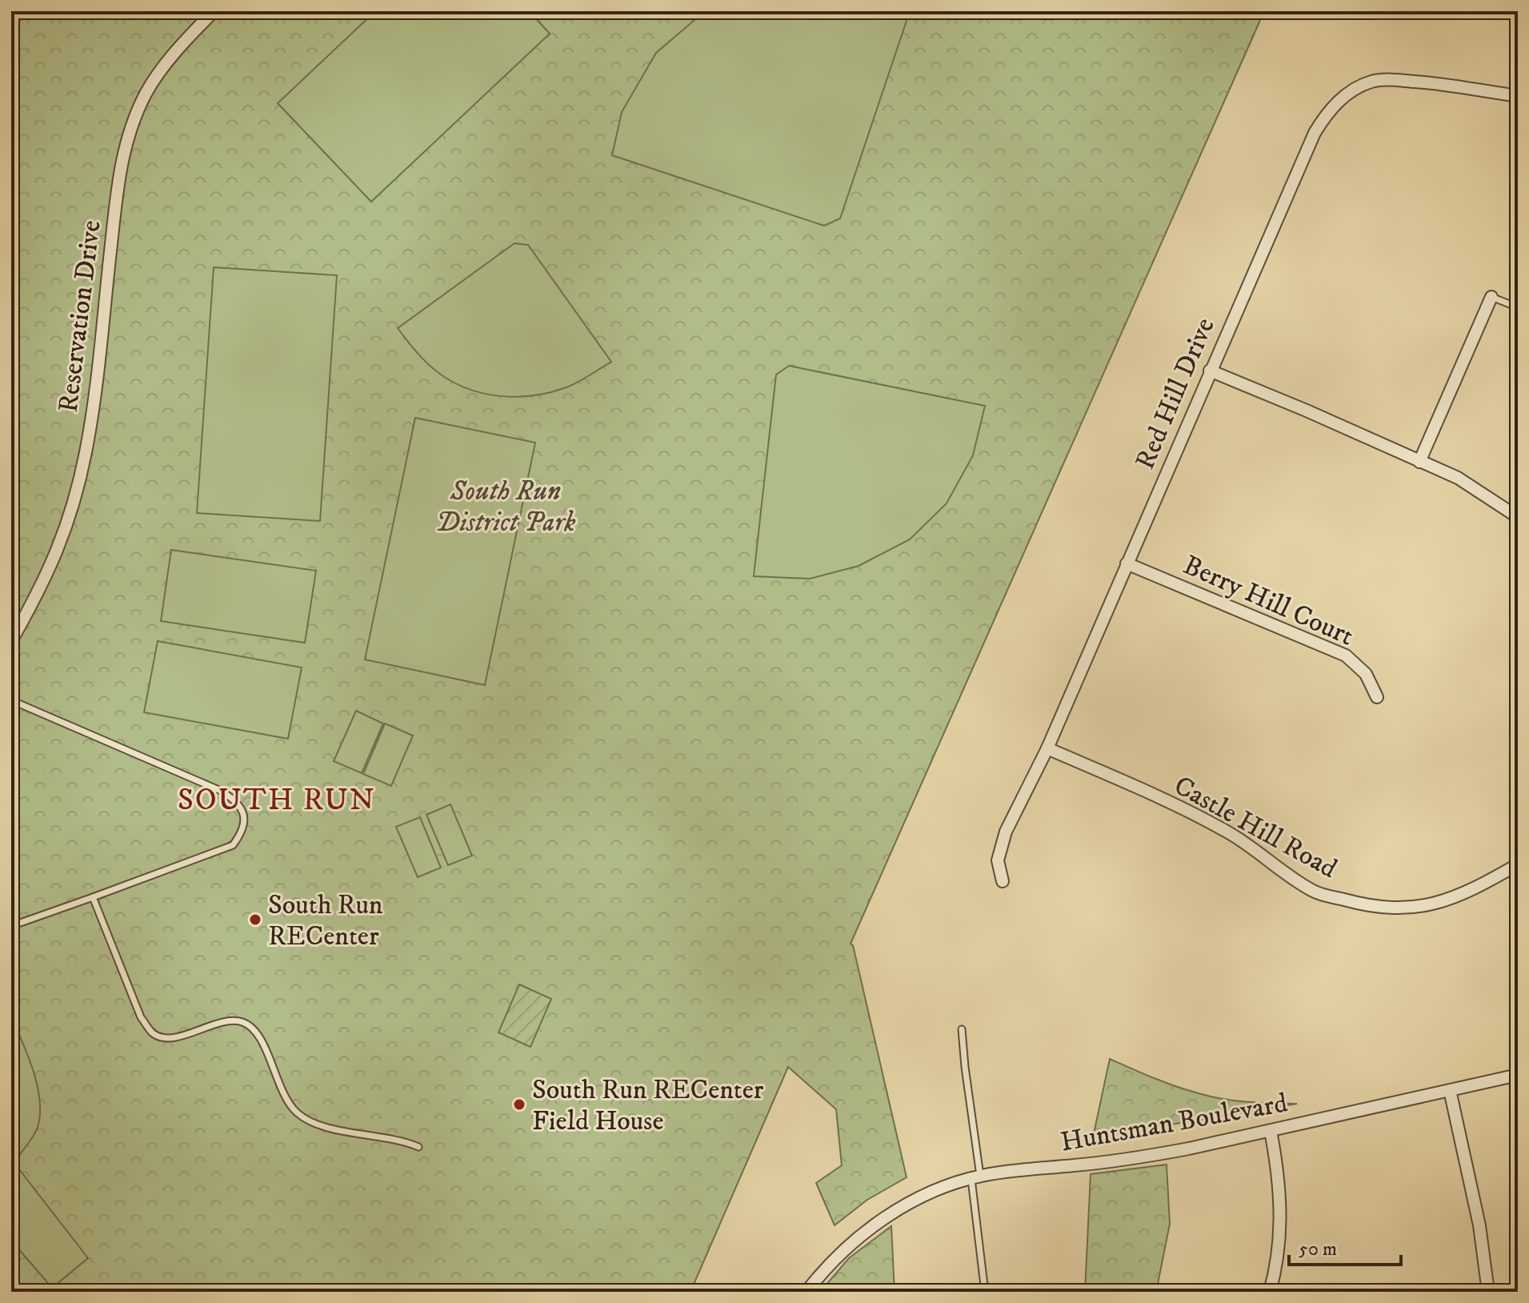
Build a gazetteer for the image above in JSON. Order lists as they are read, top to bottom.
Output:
{
  "streets": {
    "street": [
      "Reservation Drive",
      "Red Hill Drive",
      "Berry Hill Court",
      "Castle Hill Road",
      "Huntsman Boulevard"
    ]
  },
  "crossings": [
    ["Red Hill Drive", "Berry Hill Court"],
    ["Red Hill Drive", "Castle Hill Road"]
  ],
  "districts": ["SOUTH RUN"],
  "parks": ["South Run District Park"],
  "places": ["South Run RECenter", "South Run RECenter Field House"],
  "scale_bar": "50 m"
}
